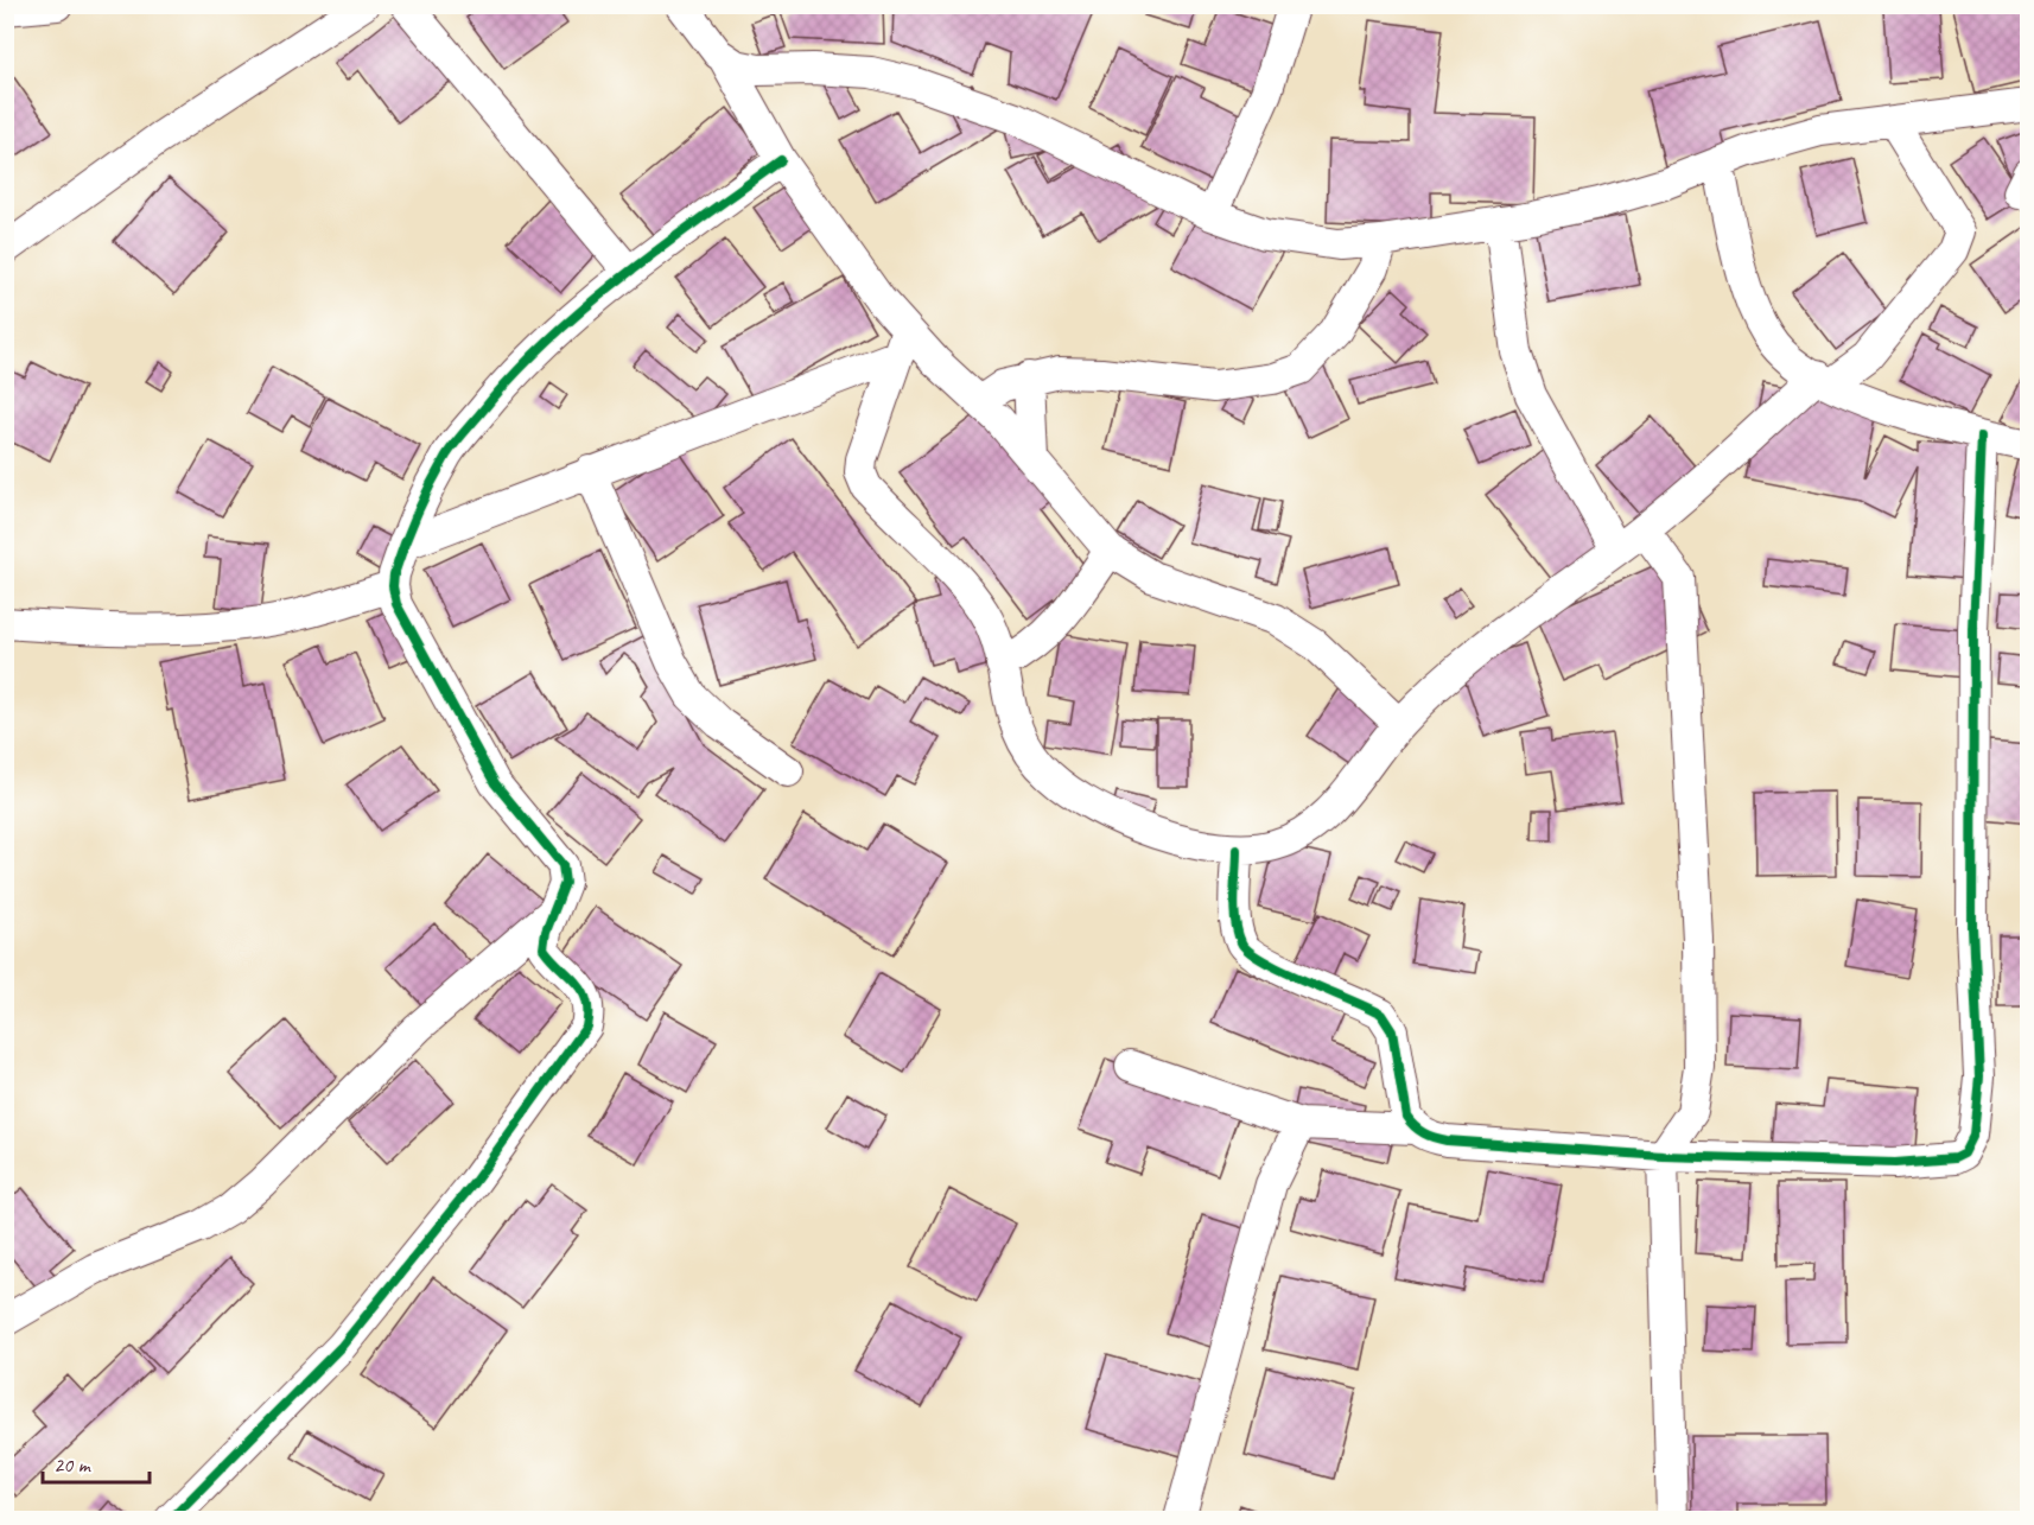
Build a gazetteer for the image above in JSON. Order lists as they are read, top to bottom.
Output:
{
  "scale_bar": "20 m"
}
